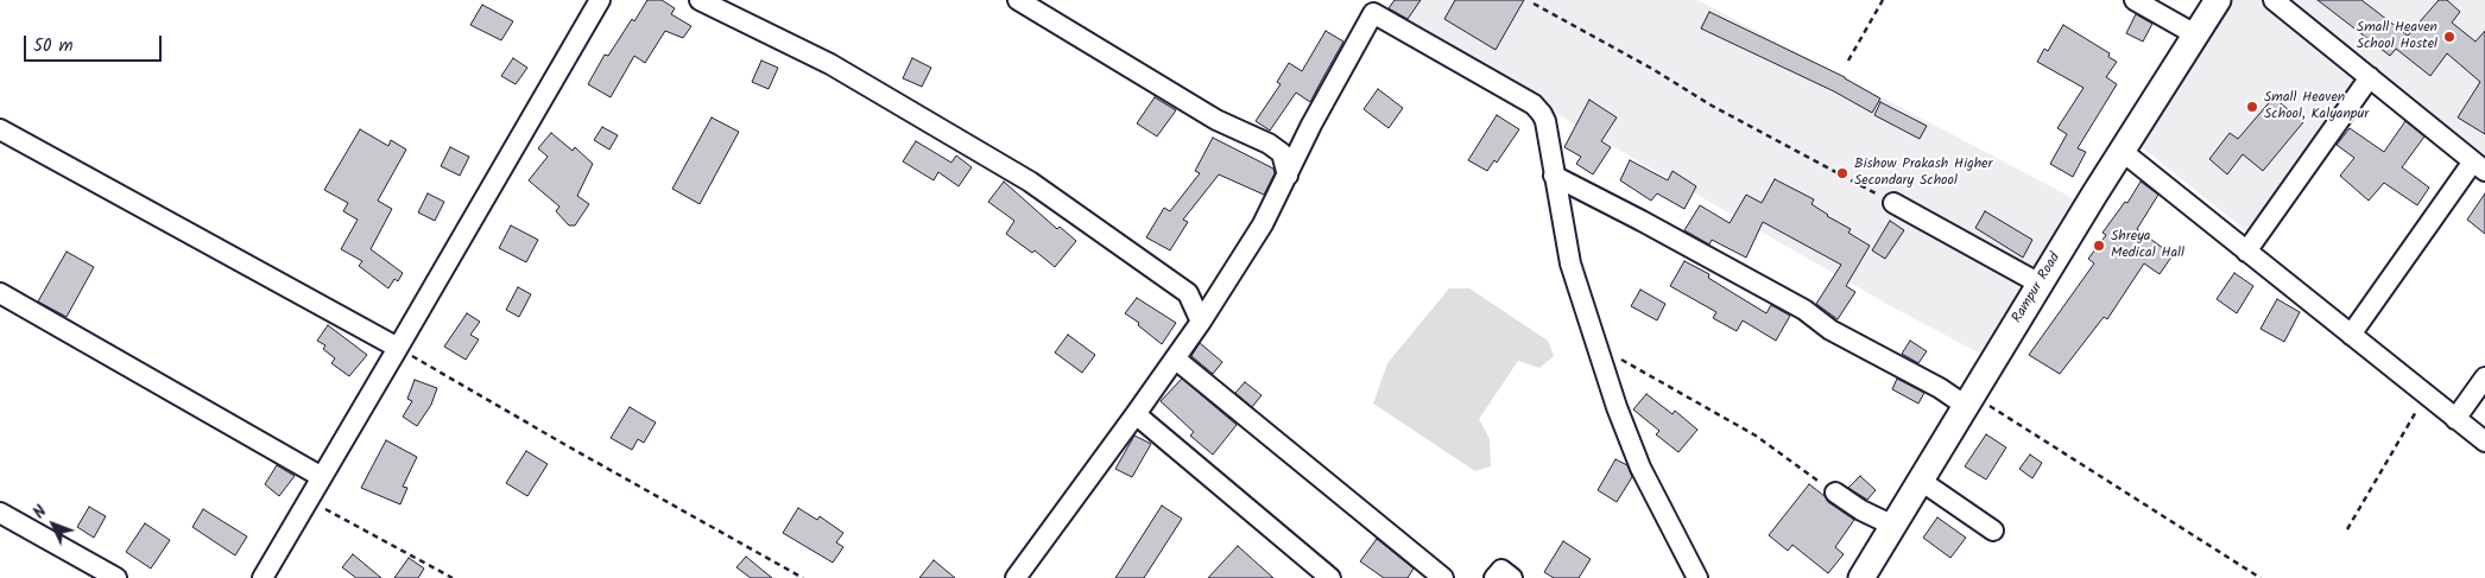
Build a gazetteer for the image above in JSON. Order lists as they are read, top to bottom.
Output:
{
  "streets": {
    "main road": ["Rampur Road"]
  },
  "places": [
    "Small Heaven School Hostel",
    "Small Heaven School, Kalyanpur",
    "Bishow Prakash Higher Secondary School",
    "Shreya Medical Hall"
  ],
  "scale_bar": "50 m",
  "north": "top left"
}
